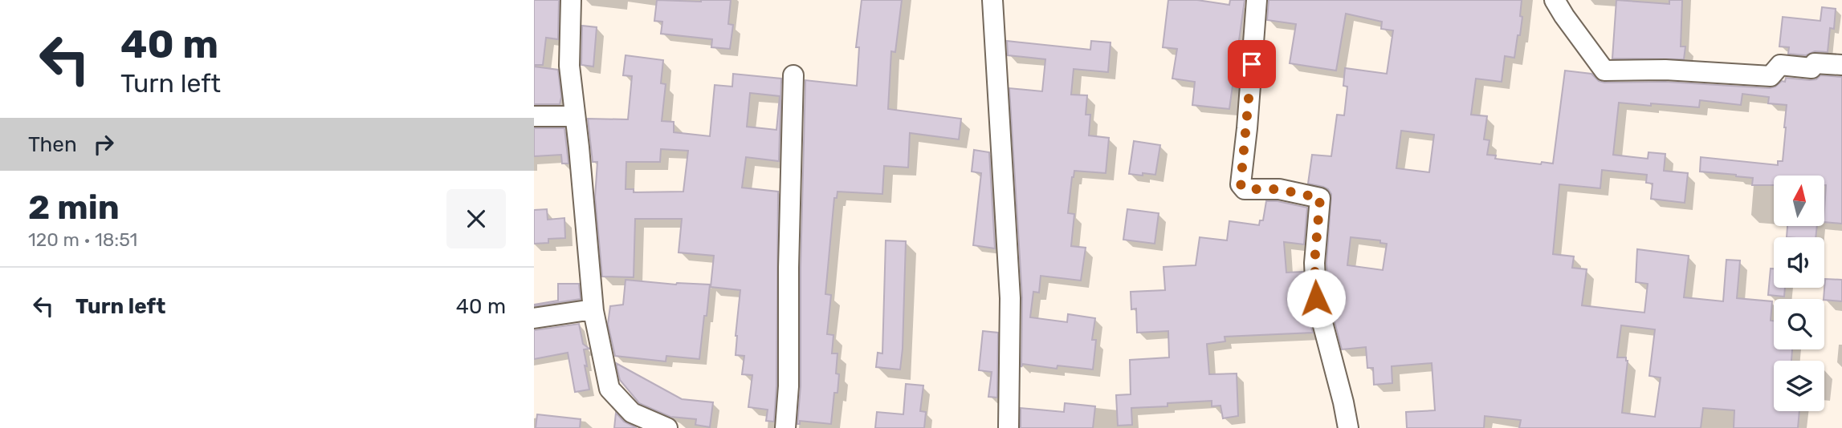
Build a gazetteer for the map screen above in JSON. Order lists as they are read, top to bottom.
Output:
{
  "north": "top",
  "page": {
    "turn": ["40 m", "Turn left"],
    "then": "Then",
    "heading": ["2 min", "120 m · 18:51"],
    "list": [
      {
        "name": "Turn left",
        "value": "40 m"
      }
    ]
  }
}
